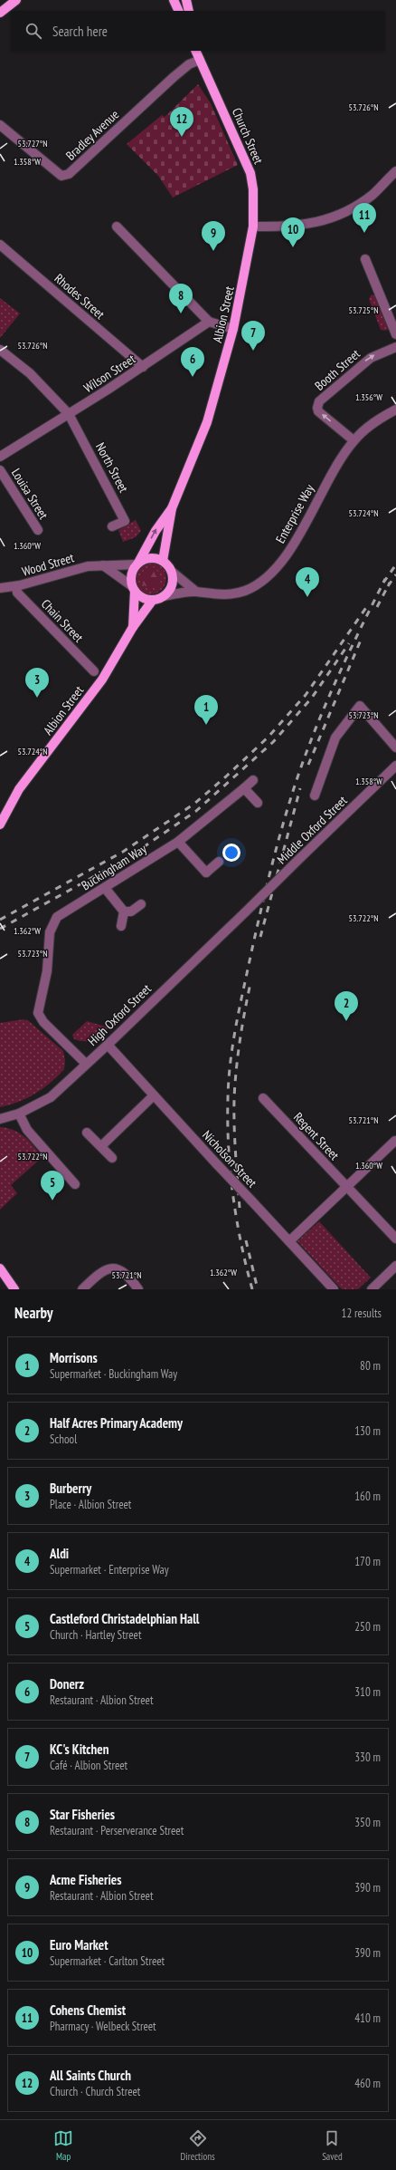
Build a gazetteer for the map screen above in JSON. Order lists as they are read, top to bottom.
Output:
{
  "streets": {
    "main road": ["Church Street", "Albion Street"],
    "street": [
      "Bradley Avenue",
      "Rhodes Street",
      "Booth Street",
      "Wilson Street",
      "North Street",
      "Louisa Street",
      "Enterprise Way",
      "Wood Street",
      "Chain Street",
      "Middle Oxford Street",
      "Buckingham Way",
      "High Oxford Street",
      "Regent Street",
      "Nicholson Street"
    ]
  },
  "crossings": [
    ["Bradley Avenue", "Church Street"],
    ["Church Street", "Albion Street"],
    ["Rhodes Street", "Wilson Street"],
    ["Albion Street", "Enterprise Way"],
    ["Albion Street", "Wood Street"],
    ["Booth Street", "Enterprise Way"],
    ["Wilson Street", "North Street"],
    ["Enterprise Way", "Wood Street"],
    ["Wood Street", "Chain Street"],
    ["Middle Oxford Street", "High Oxford Street"],
    ["Buckingham Way", "High Oxford Street"],
    ["High Oxford Street", "Nicholson Street"]
  ],
  "page": {
    "search": "Search here",
    "pins": [
      "12",
      "11",
      "10",
      "9",
      "8",
      "7",
      "6",
      "4",
      "3",
      "1",
      "2",
      "5"
    ],
    "heading": ["Nearby", "12 results"],
    "list": [
      {
        "mark": "1",
        "name": "Morrisons",
        "note": "Supermarket · Buckingham Way",
        "value": "80 m"
      },
      {
        "mark": "2",
        "name": "Half Acres Primary Academy",
        "note": "School",
        "value": "130 m"
      },
      {
        "mark": "3",
        "name": "Burberry",
        "note": "Place · Albion Street",
        "value": "160 m"
      },
      {
        "mark": "4",
        "name": "Aldi",
        "note": "Supermarket · Enterprise Way",
        "value": "170 m"
      },
      {
        "mark": "5",
        "name": "Castleford Christadelphian Hall",
        "note": "Church · Hartley Street",
        "value": "250 m"
      },
      {
        "mark": "6",
        "name": "Donerz",
        "note": "Restaurant · Albion Street",
        "value": "310 m"
      },
      {
        "mark": "7",
        "name": "KC's Kitchen",
        "note": "Café · Albion Street",
        "value": "330 m"
      },
      {
        "mark": "8",
        "name": "Star Fisheries",
        "note": "Restaurant · Perserverance Street",
        "value": "350 m"
      },
      {
        "mark": "9",
        "name": "Acme Fisheries",
        "note": "Restaurant · Albion Street",
        "value": "390 m"
      },
      {
        "mark": "10",
        "name": "Euro Market",
        "note": "Supermarket · Carlton Street",
        "value": "390 m"
      },
      {
        "mark": "11",
        "name": "Cohens Chemist",
        "note": "Pharmacy · Welbeck Street",
        "value": "410 m"
      },
      {
        "mark": "12",
        "name": "All Saints Church",
        "note": "Church · Church Street",
        "value": "460 m"
      }
    ],
    "nav": ["Map", "Directions", "Saved"]
  },
  "coordinates": [
    "53.726°N",
    "53.727°N",
    "1.358°W",
    "53.725°N",
    "1.356°W",
    "53.724°N",
    "1.360°W",
    "53.723°N",
    "53.722°N",
    "1.362°W",
    "53.721°N"
  ]
}
